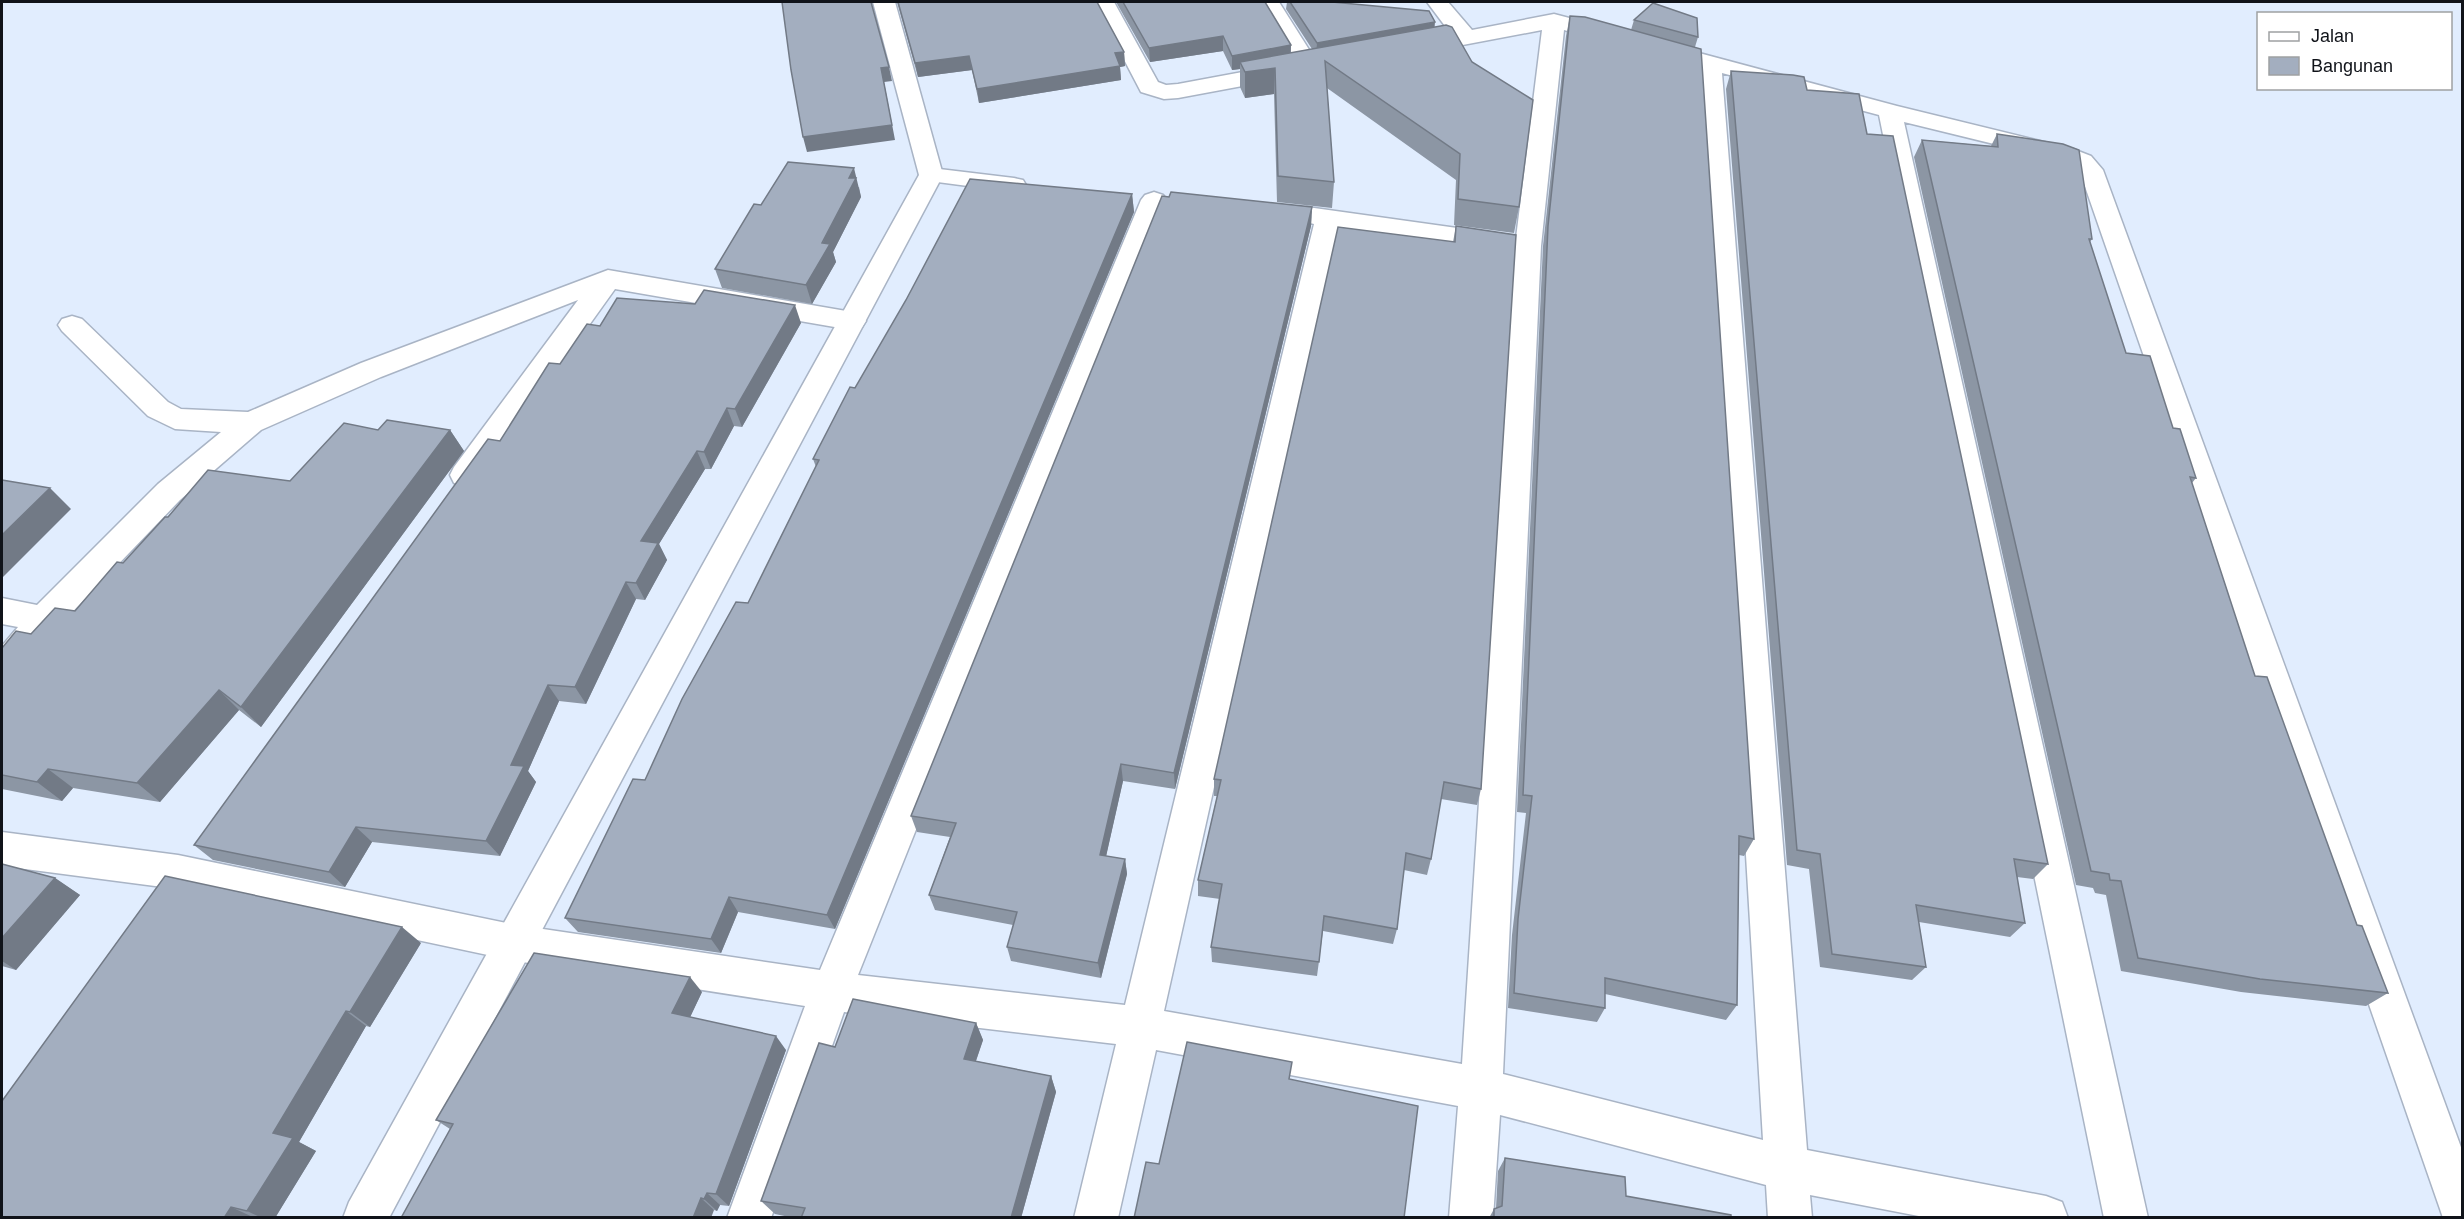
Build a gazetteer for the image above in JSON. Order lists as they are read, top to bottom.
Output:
{
  "legend": ["Jalan", "Bangunan"]
}
